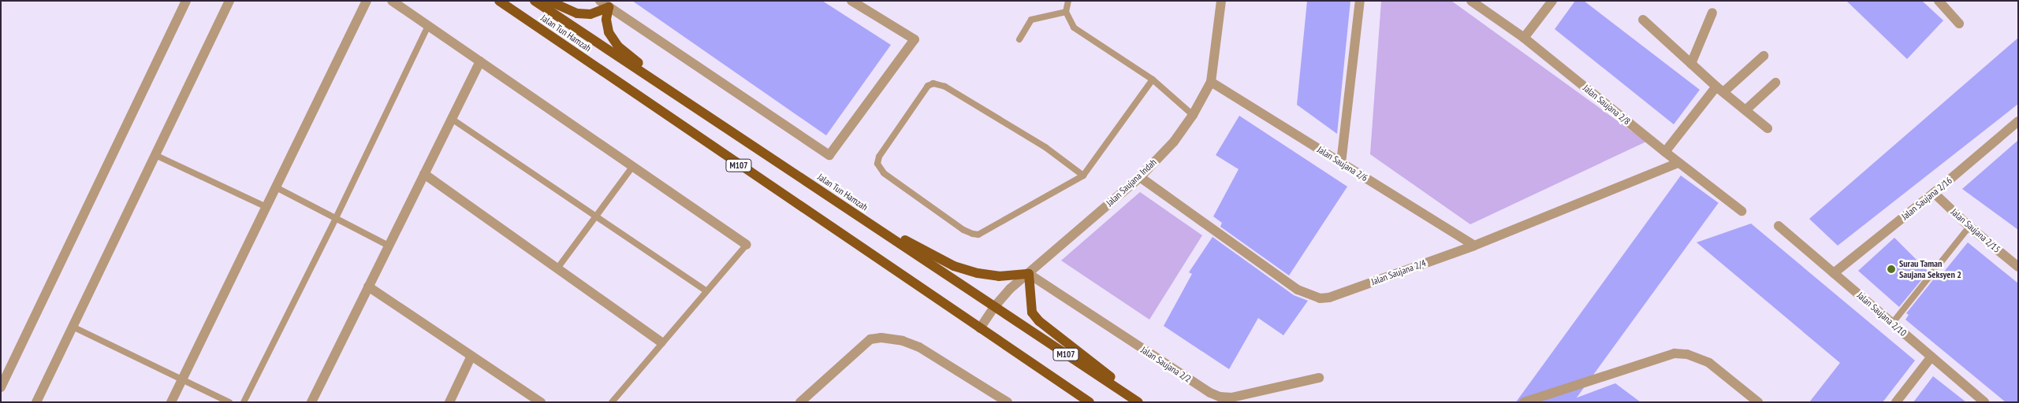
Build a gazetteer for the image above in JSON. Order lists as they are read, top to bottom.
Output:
{
  "streets": {
    "main road": ["Jalan Tun Hamzah", "M107"],
    "street": [
      "Jalan Saujana 2/8",
      "Jalan Saujana 2/6",
      "Jalan Saujana Indah",
      "Jalan Saujana 2/16",
      "Jalan Saujana 2/15",
      "Jalan Saujana 2/4",
      "Jalan Saujana 2/10",
      "Jalan Saujana 2/2"
    ]
  },
  "crossings": [
    ["Jalan Tun Hamzah", "Jalan Saujana Indah"],
    ["Jalan Saujana 2/8", "Jalan Saujana 2/4"],
    ["Jalan Saujana 2/6", "Jalan Saujana Indah"],
    ["Jalan Saujana 2/6", "Jalan Saujana 2/4"],
    ["Jalan Saujana Indah", "Jalan Saujana 2/4"],
    ["Jalan Saujana Indah", "Jalan Saujana 2/2"],
    ["Jalan Saujana 2/16", "Jalan Saujana 2/15"],
    ["Jalan Saujana 2/16", "Jalan Saujana 2/10"]
  ],
  "places": ["Surau Taman Saujana Seksyen 2"]
}
